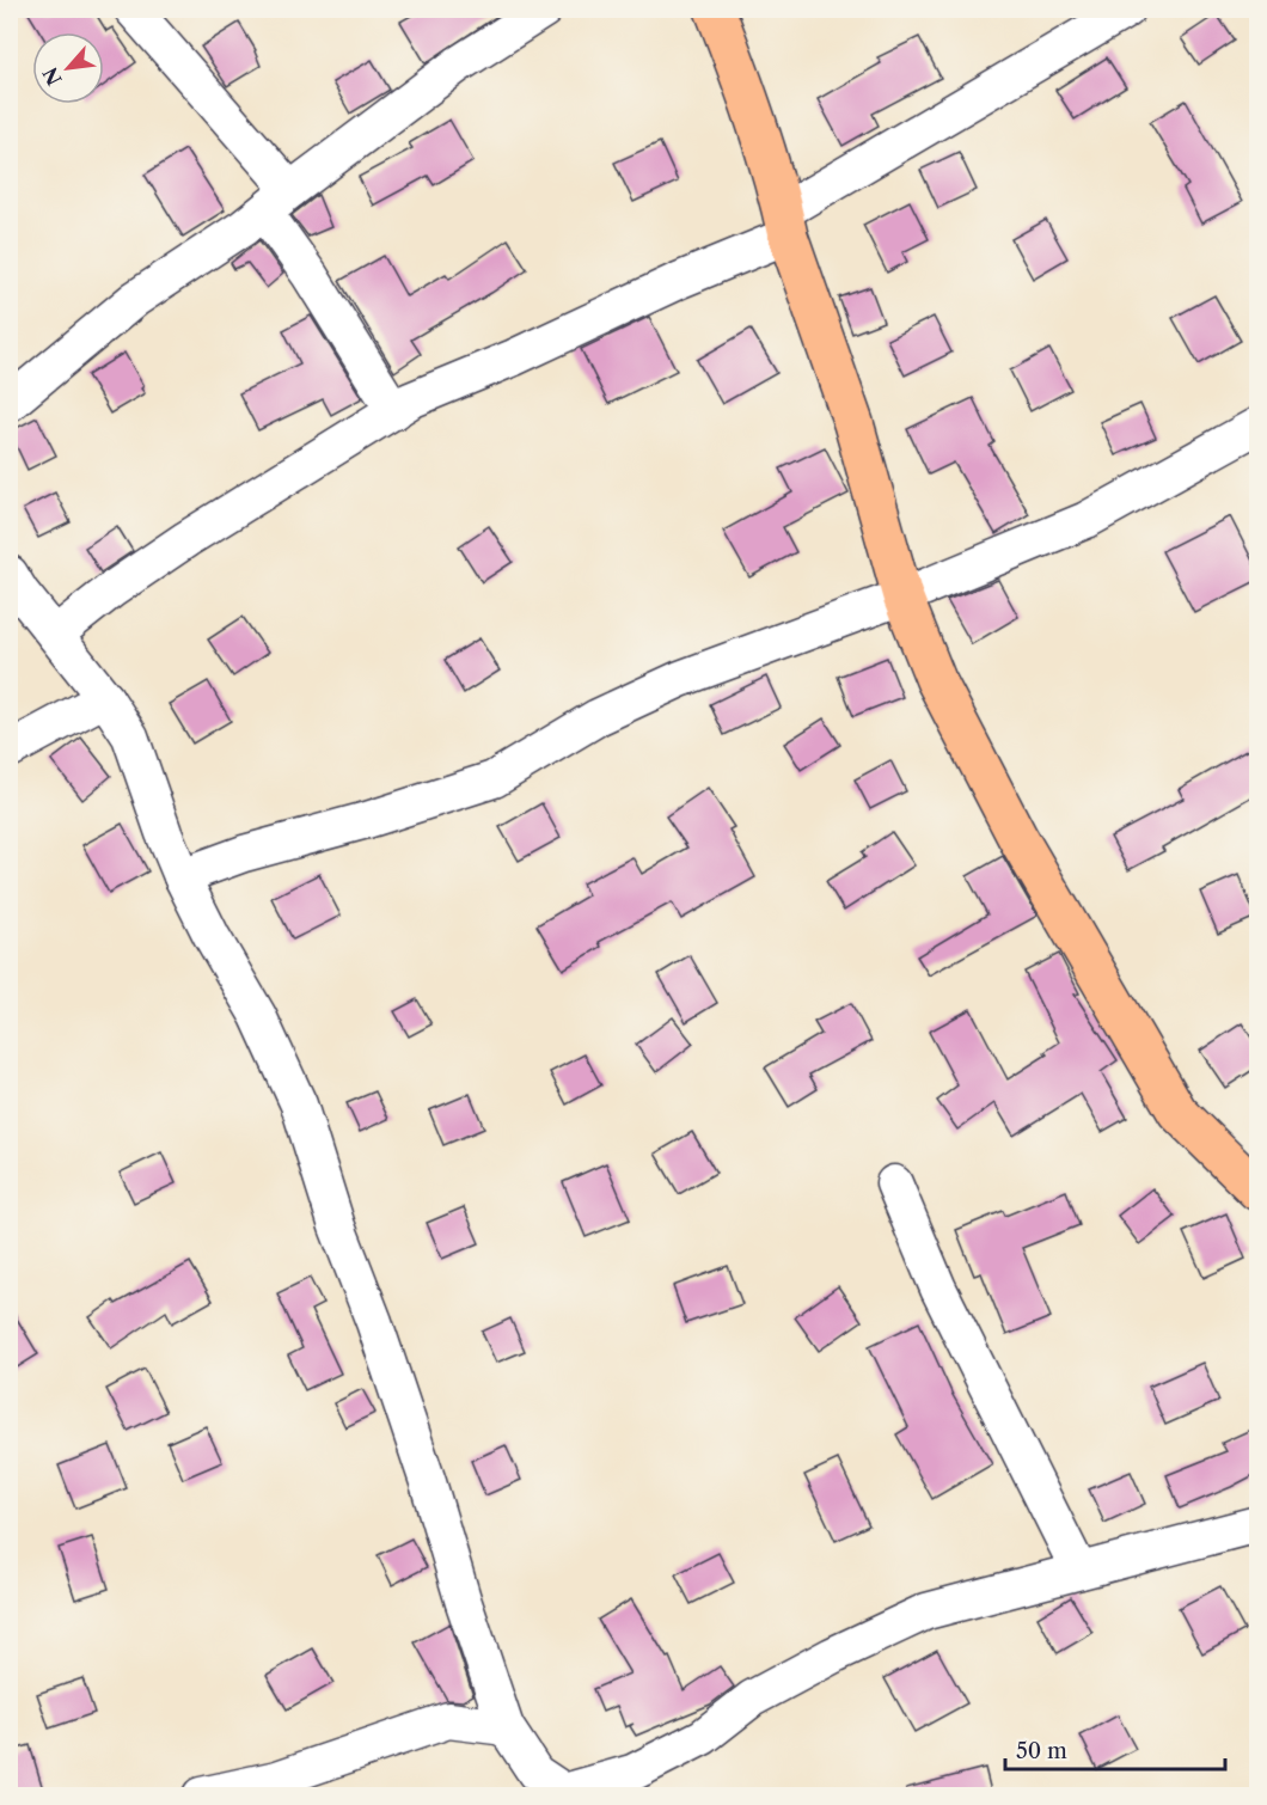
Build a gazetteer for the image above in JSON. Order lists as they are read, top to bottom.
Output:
{
  "scale_bar": "50 m",
  "north": "bottom left"
}
